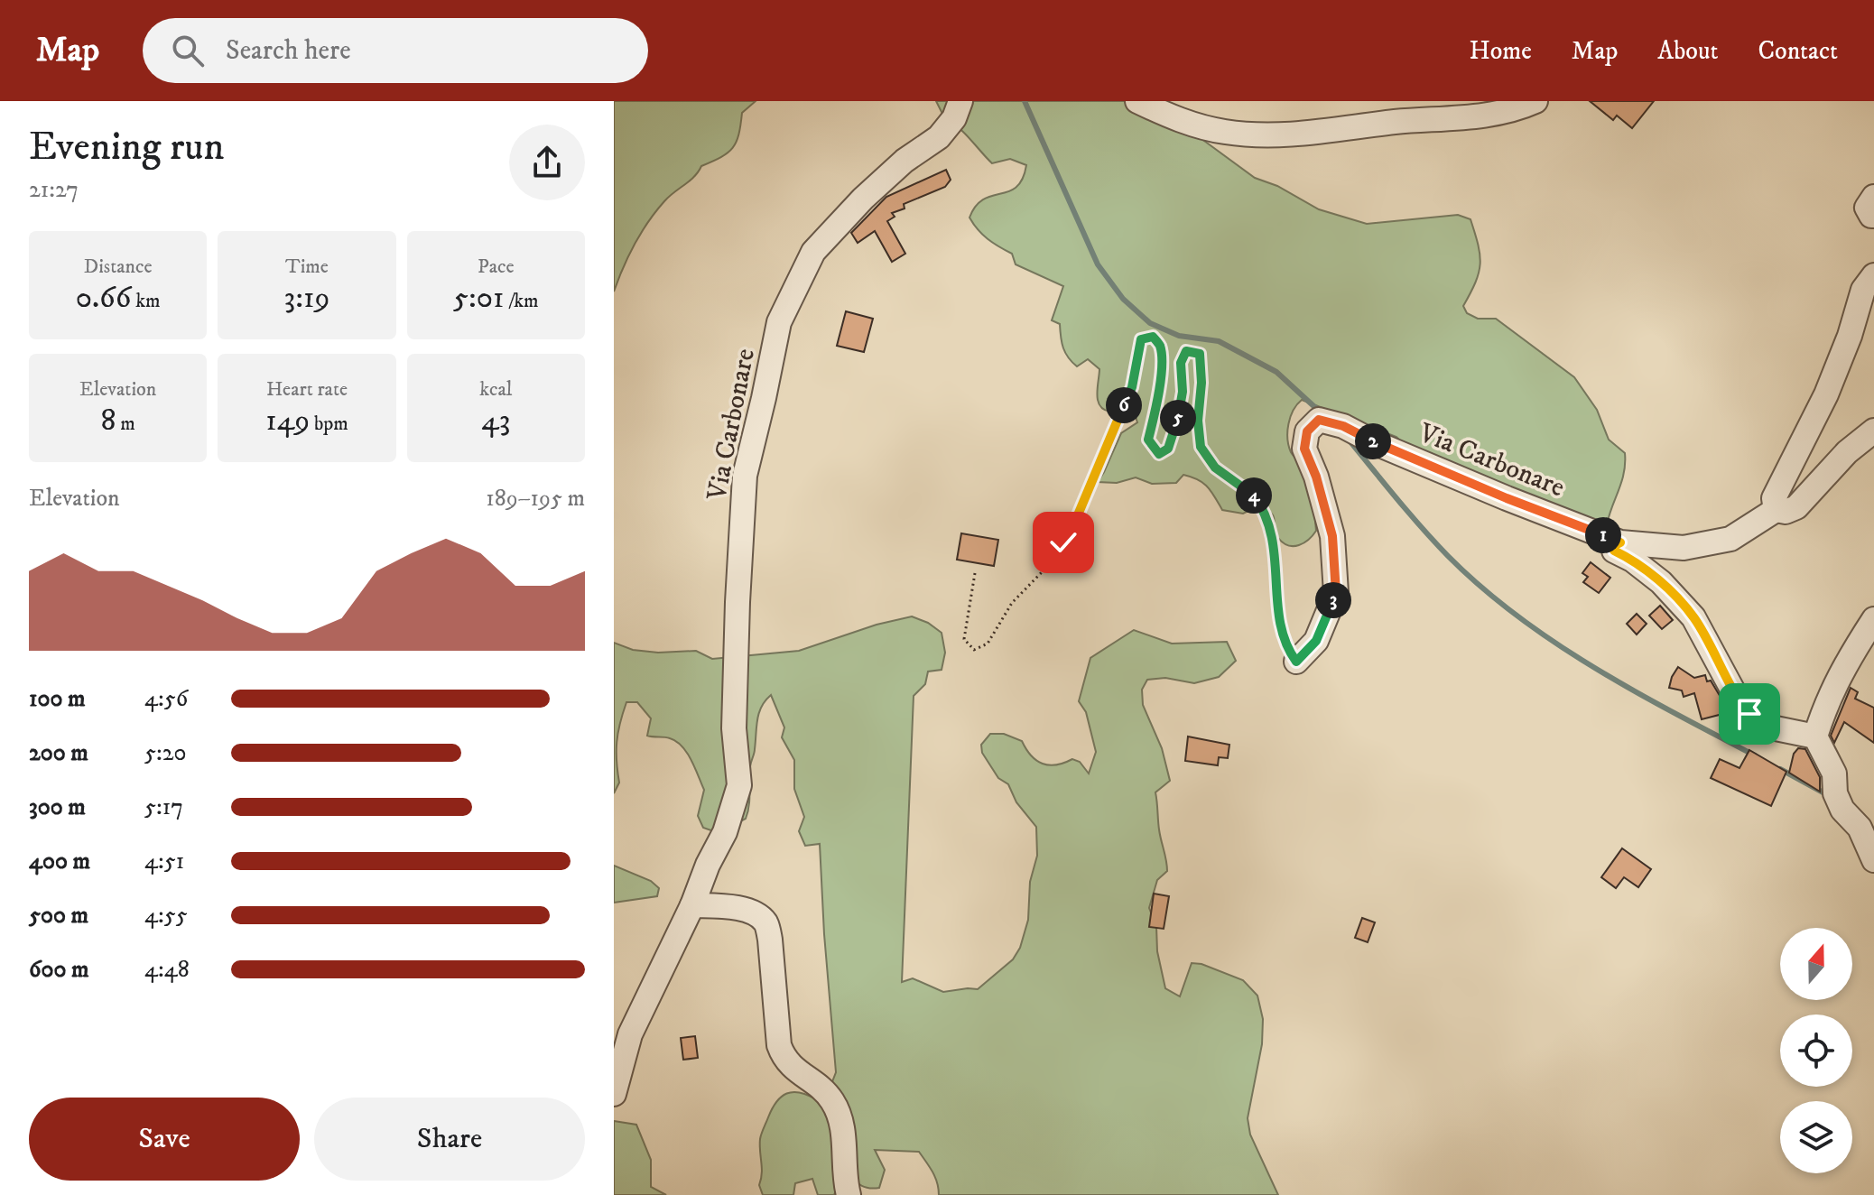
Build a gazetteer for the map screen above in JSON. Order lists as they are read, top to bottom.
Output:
{
  "streets": {
    "street": ["Via Carbonare"]
  },
  "north": "top",
  "page": {
    "header": "Map",
    "search": "Search here",
    "nav": [
      "Home",
      "Map",
      "About",
      "Contact"
    ],
    "heading": ["Evening run", "21:27"],
    "stats": [
      ["Distance", "0.66 km"],
      ["Time", "3:19"],
      ["Pace", "5:01 /km"],
      ["Elevation", "8 m"],
      ["Heart rate", "149 bpm"],
      ["kcal", "43"]
    ],
    "pins": [
      "6",
      "5",
      "2",
      "4",
      "1",
      "3"
    ],
    "chart": ["Elevation", "189–195 m"],
    "list": [
      {
        "name": "100 m",
        "note": "4:56"
      },
      {
        "name": "200 m",
        "note": "5:20"
      },
      {
        "name": "300 m",
        "note": "5:17"
      },
      {
        "name": "400 m",
        "note": "4:51"
      },
      {
        "name": "500 m",
        "note": "4:55"
      },
      {
        "name": "600 m",
        "note": "4:48"
      }
    ],
    "buttons": ["Save", "Share"]
  }
}
